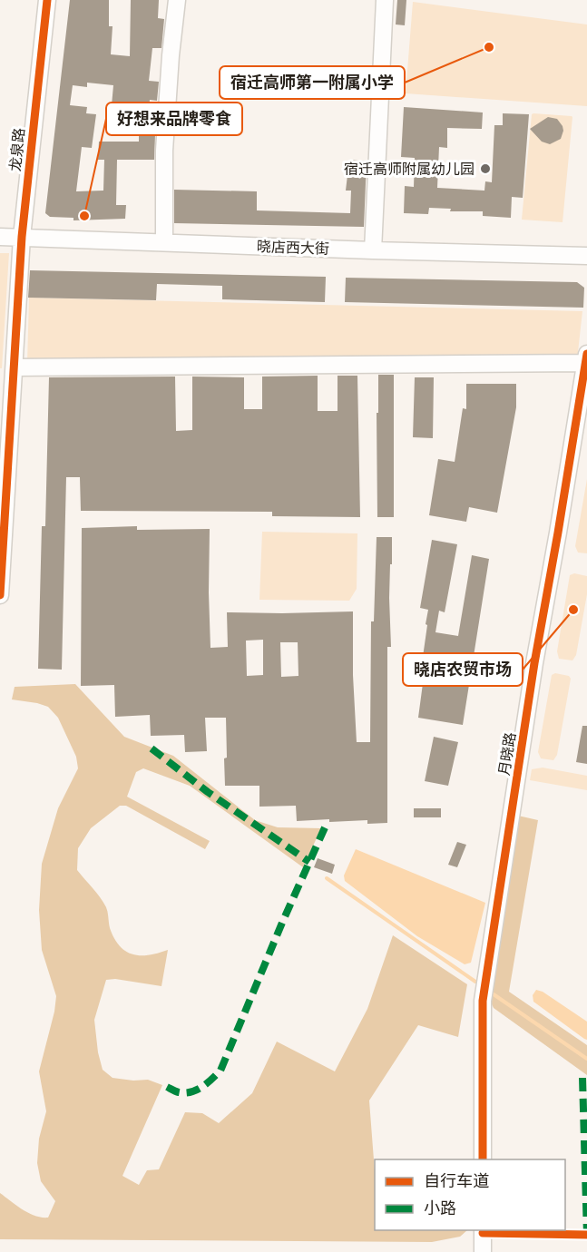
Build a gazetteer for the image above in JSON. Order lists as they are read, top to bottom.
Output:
{
  "streets": {
    "street": ["龙泉路", "晓店西大街", "月晓路"]
  },
  "crossings": [
    ["龙泉路", "晓店西大街"]
  ],
  "places": [
    "宿迁高师第一附属小学",
    "宿迁高师附属幼儿园",
    "好想来品牌零食",
    "晓店农贸市场"
  ],
  "legend": ["自行车道", "小路"]
}
